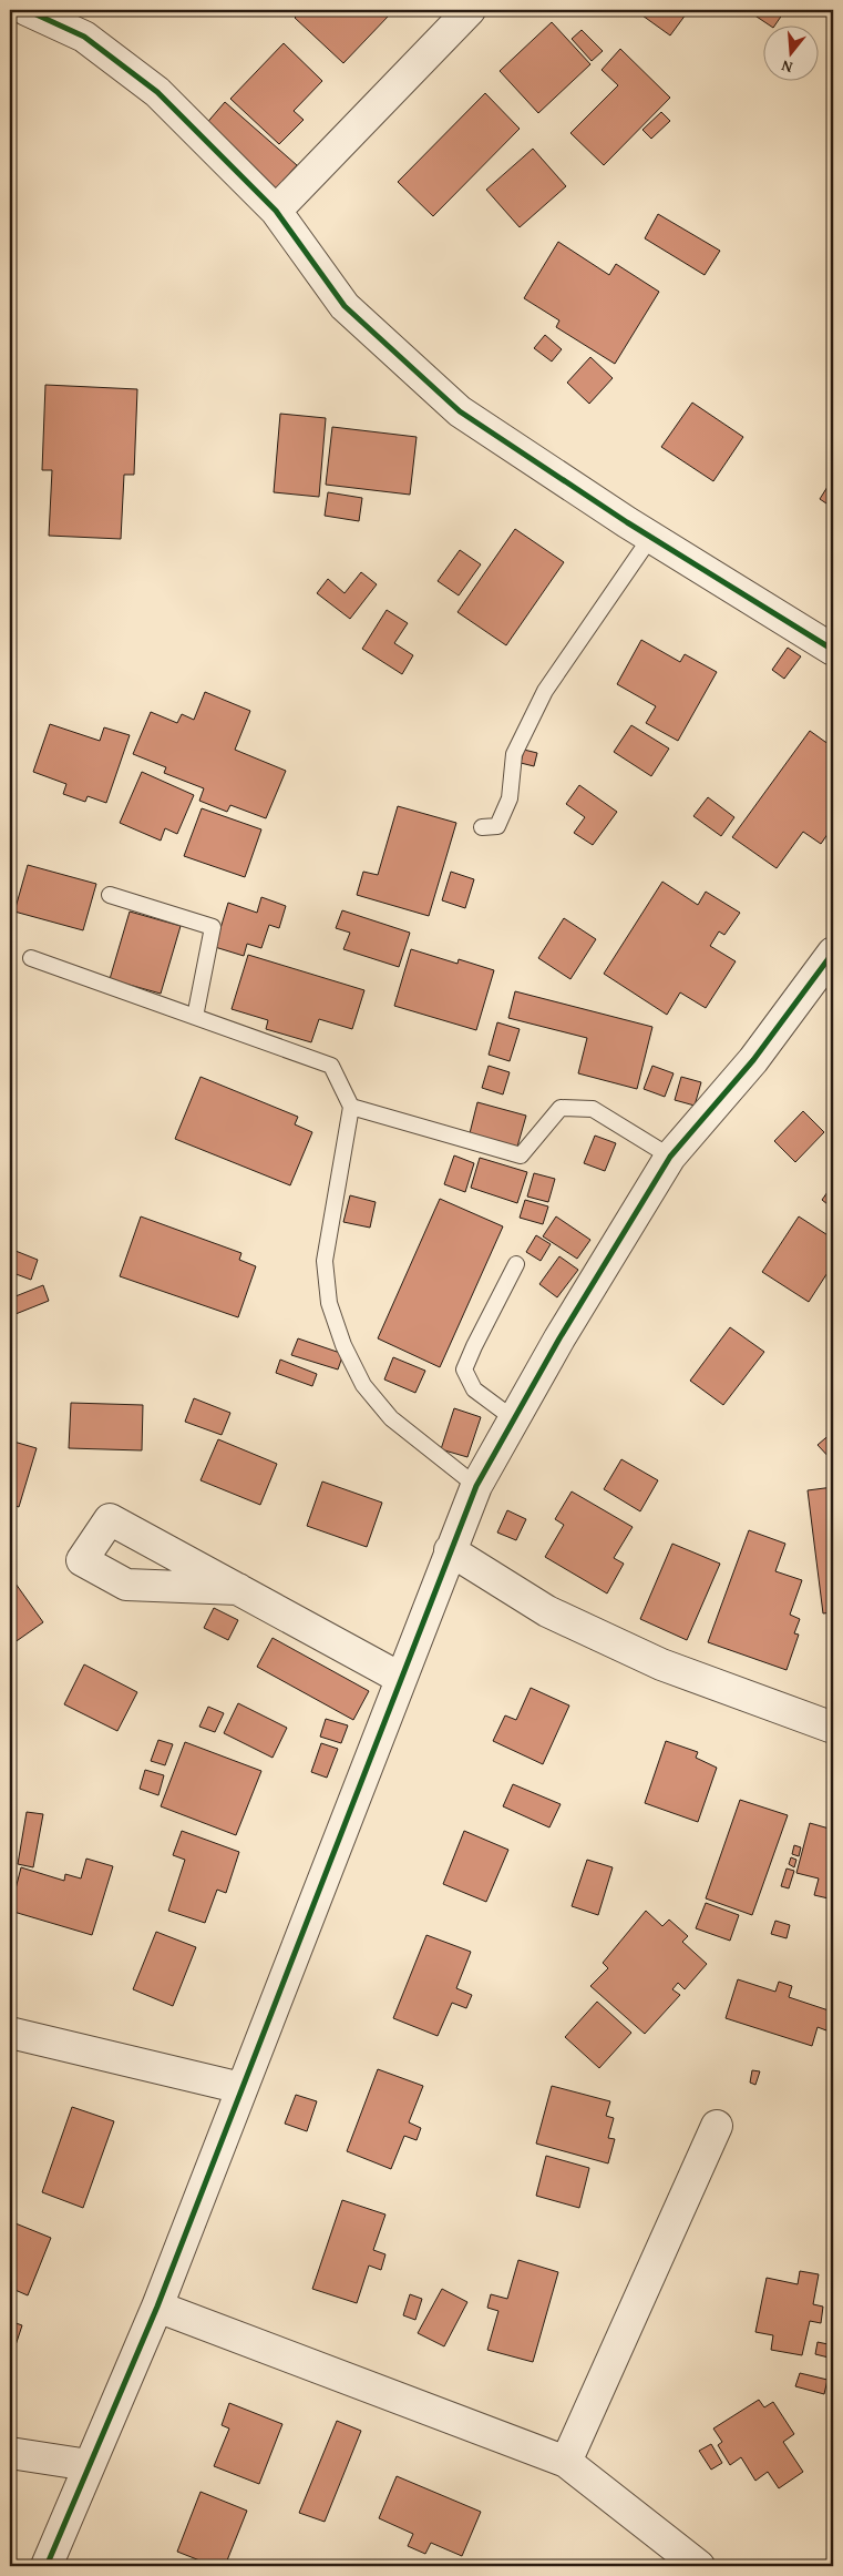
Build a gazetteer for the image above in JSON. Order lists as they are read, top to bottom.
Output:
{
  "north": "bottom"
}
